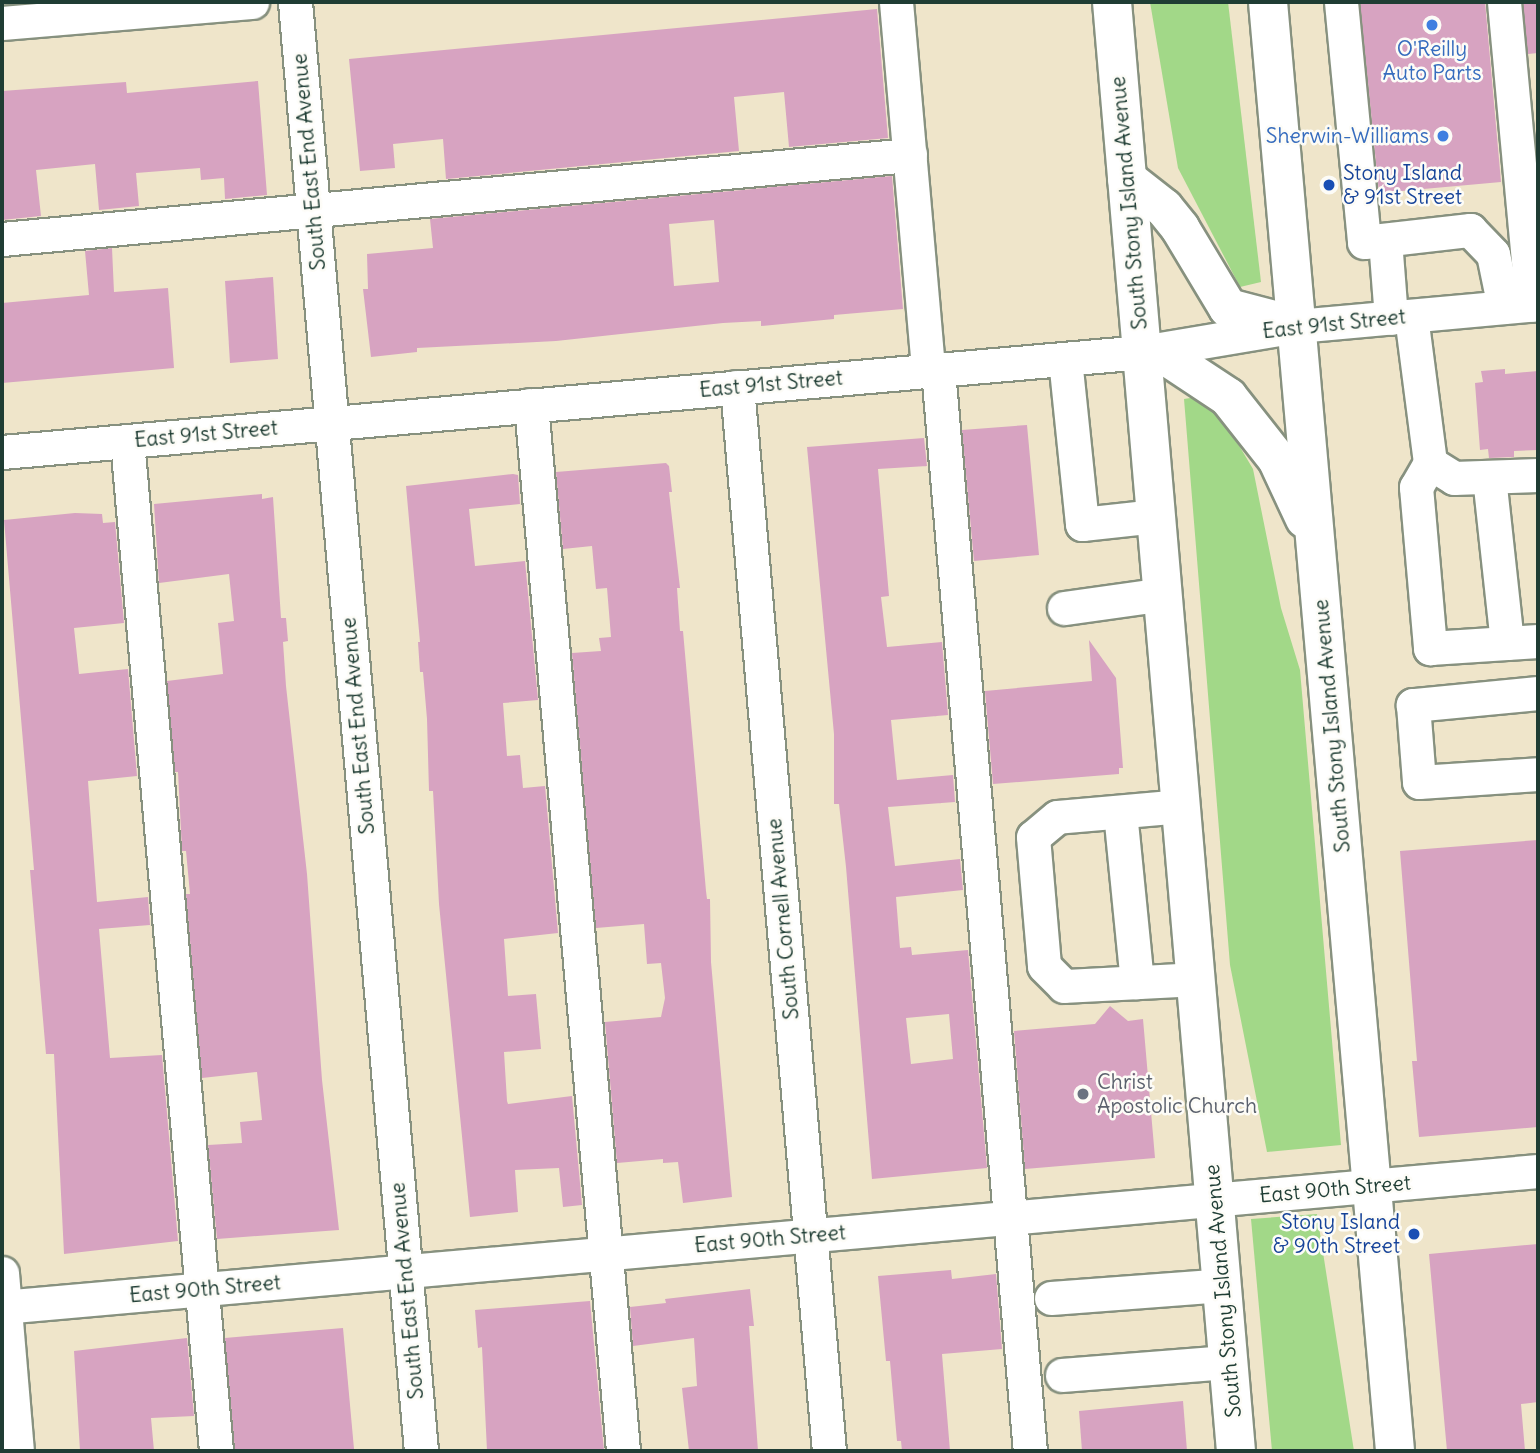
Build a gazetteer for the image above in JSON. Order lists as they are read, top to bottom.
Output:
{
  "streets": {
    "highway": ["South Stony Island Avenue"],
    "street": [
      "South East End Avenue",
      "East 91st Street",
      "South Cornell Avenue",
      "East 90th Street"
    ]
  },
  "crossings": [
    ["South East End Avenue", "East 91st Street"],
    ["South East End Avenue", "East 90th Street"],
    ["South Stony Island Avenue", "East 91st Street"],
    ["South Stony Island Avenue", "East 90th Street"],
    ["East 91st Street", "South Cornell Avenue"],
    ["South Cornell Avenue", "East 90th Street"]
  ],
  "places": [
    "O'Reilly Auto Parts",
    "Sherwin-Williams",
    "Stony Island & 91st Street",
    "Christ Apostolic Church",
    "Stony Island & 90th Street"
  ]
}
